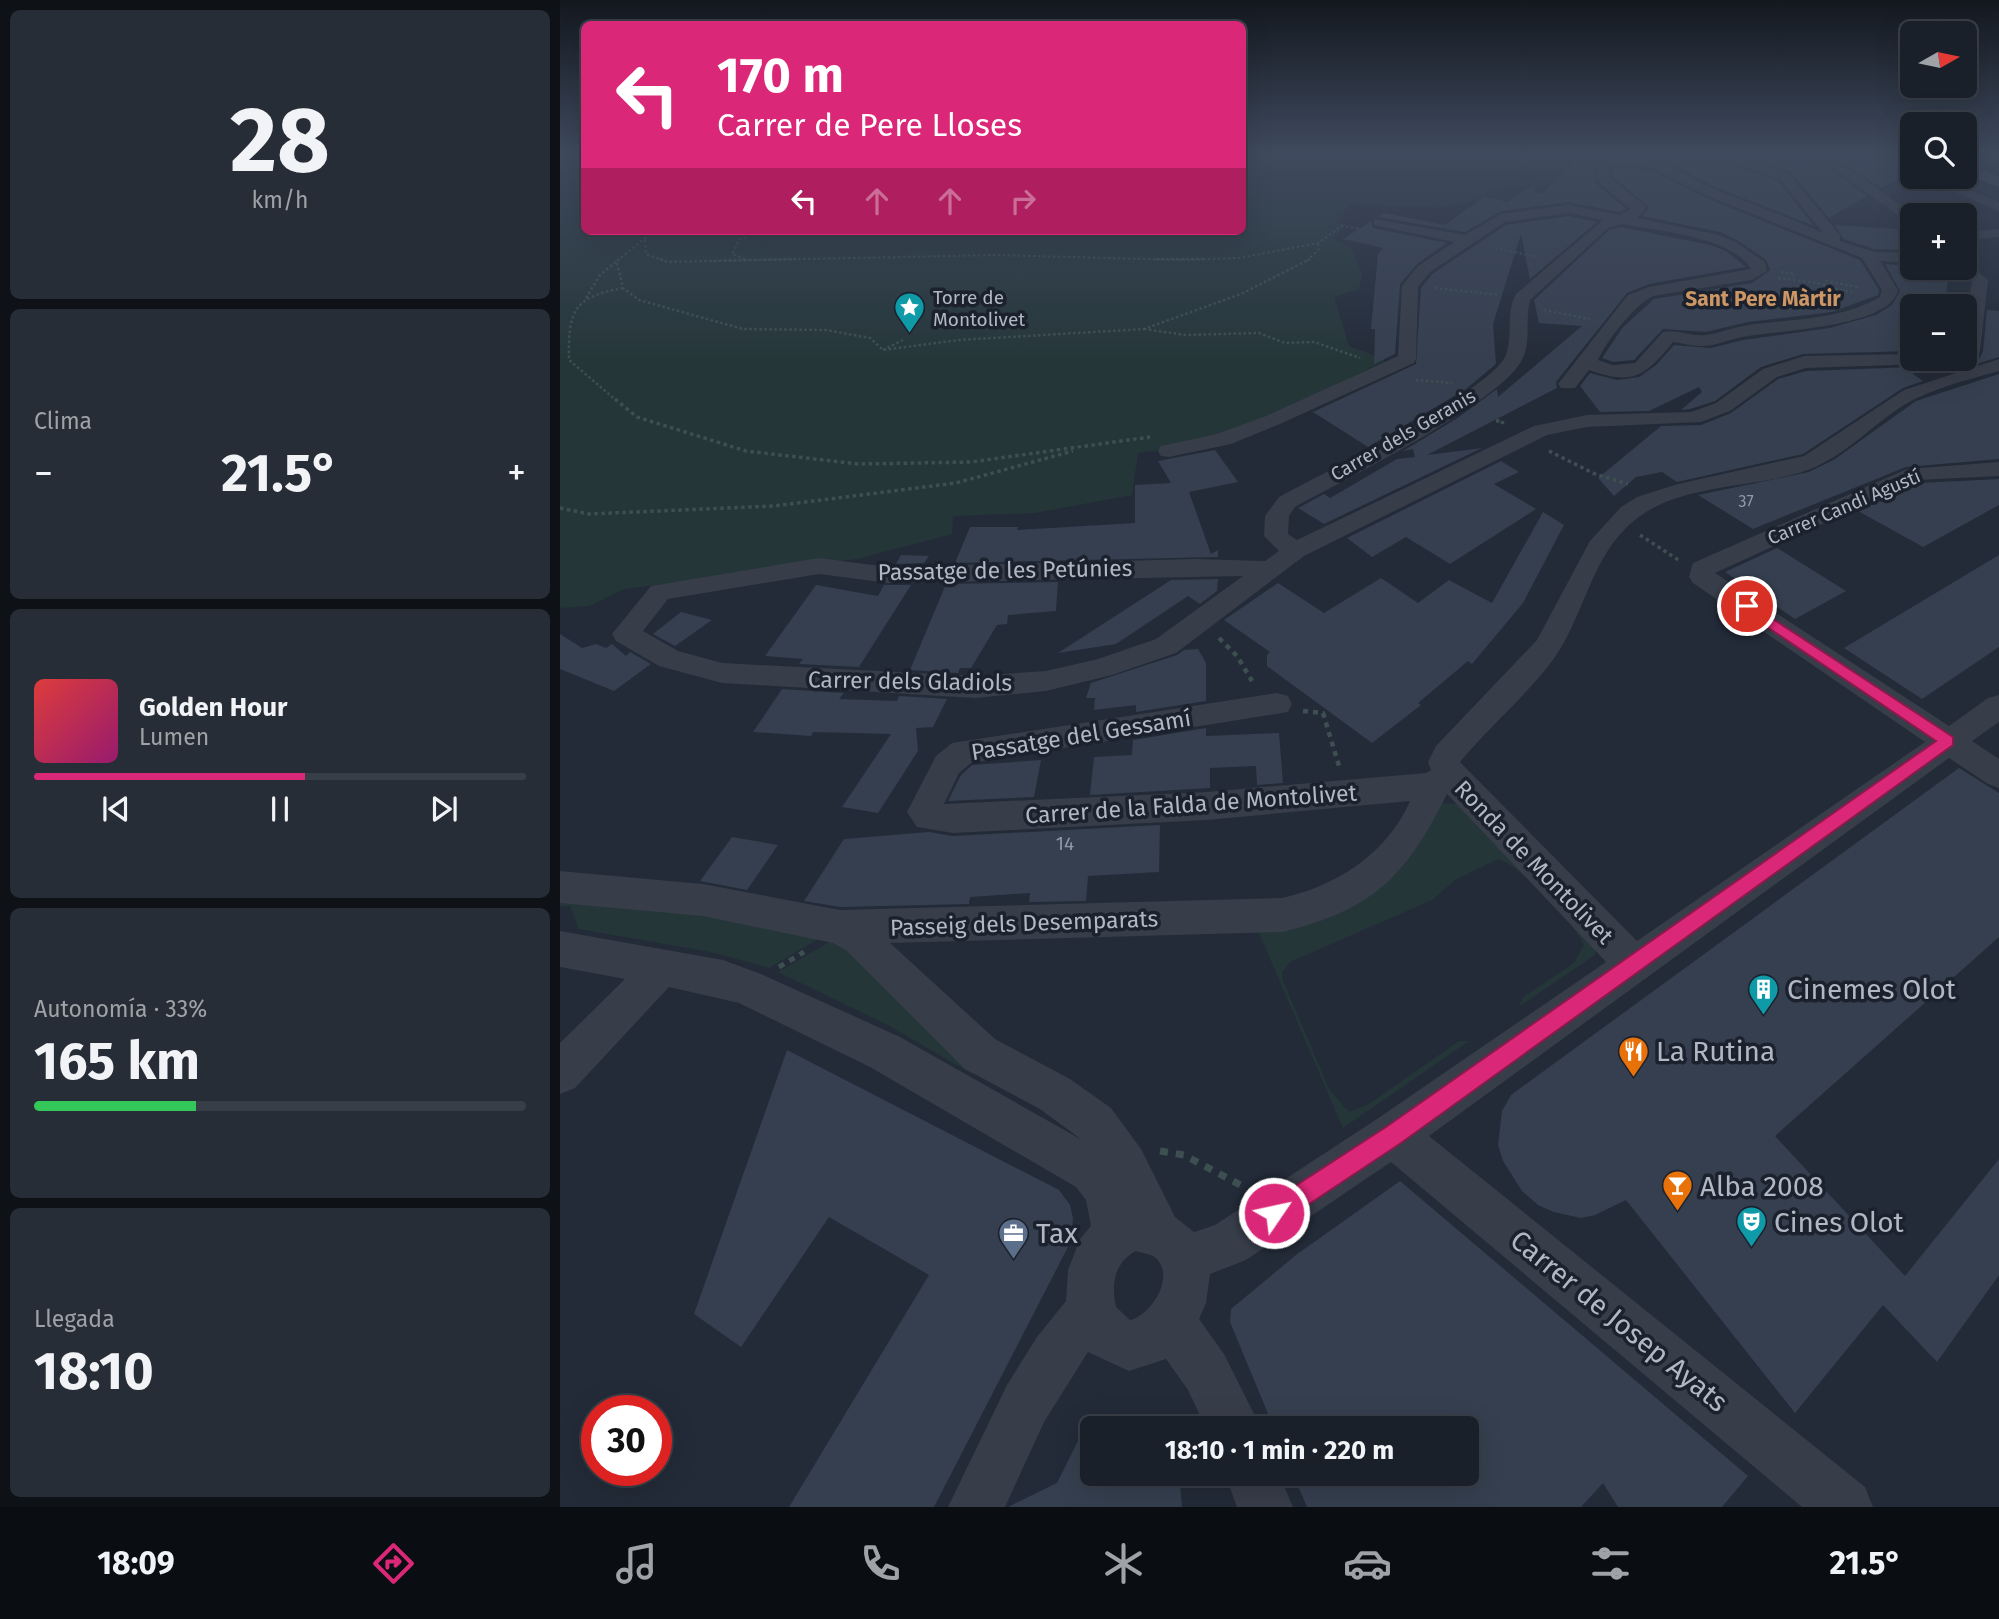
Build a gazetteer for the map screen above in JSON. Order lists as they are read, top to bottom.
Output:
{
  "streets": {
    "street": [
      "Carrer dels Geranis",
      "Carrer Candi Agustí",
      "Passatge de les Petúnies",
      "Carrer dels Gladiols",
      "Passatge del Gessamí",
      "Carrer de la Falda de Montolivet",
      "Ronda de Montolivet",
      "Passeig dels Desemparats",
      "Carrer de Josep Ayats"
    ]
  },
  "crossings": [
    ["Passatge de les Petúnies", "Carrer dels Gladiols"],
    ["Passatge del Gessamí", "Carrer de la Falda de Montolivet"],
    ["Carrer de la Falda de Montolivet", "Ronda de Montolivet"],
    ["Carrer de la Falda de Montolivet", "Passeig dels Desemparats"],
    ["Ronda de Montolivet", "Passeig dels Desemparats"]
  ],
  "districts": ["Sant Pere Màrtir"],
  "places": {
    "place": ["Torre de Montolivet"],
    "building": ["Cinemes Olot"],
    "restaurant": ["La Rutina"],
    "bar": ["Alba 2008"],
    "theatre": ["Cines Olot"],
    "office": ["Tax"]
  },
  "house_numbers": ["37", "14"],
  "north": "right",
  "page": {
    "tile": [
      ["28", "km/h"],
      "Clima",
      ["Autonomía · 33%", "165 km"],
      ["Llegada", "18:10"]
    ],
    "map_buttons": ["+", "−"],
    "turn": ["170 m", "Carrer de Pere Lloses"],
    "heat": ["−", "21.5°", "+"],
    "song": ["Golden Hour", "Lumen"],
    "limit": "30",
    "trip": "18:10 · 1 min · 220 m",
    "tabs": ["18:09", "21.5°"]
  }
}
